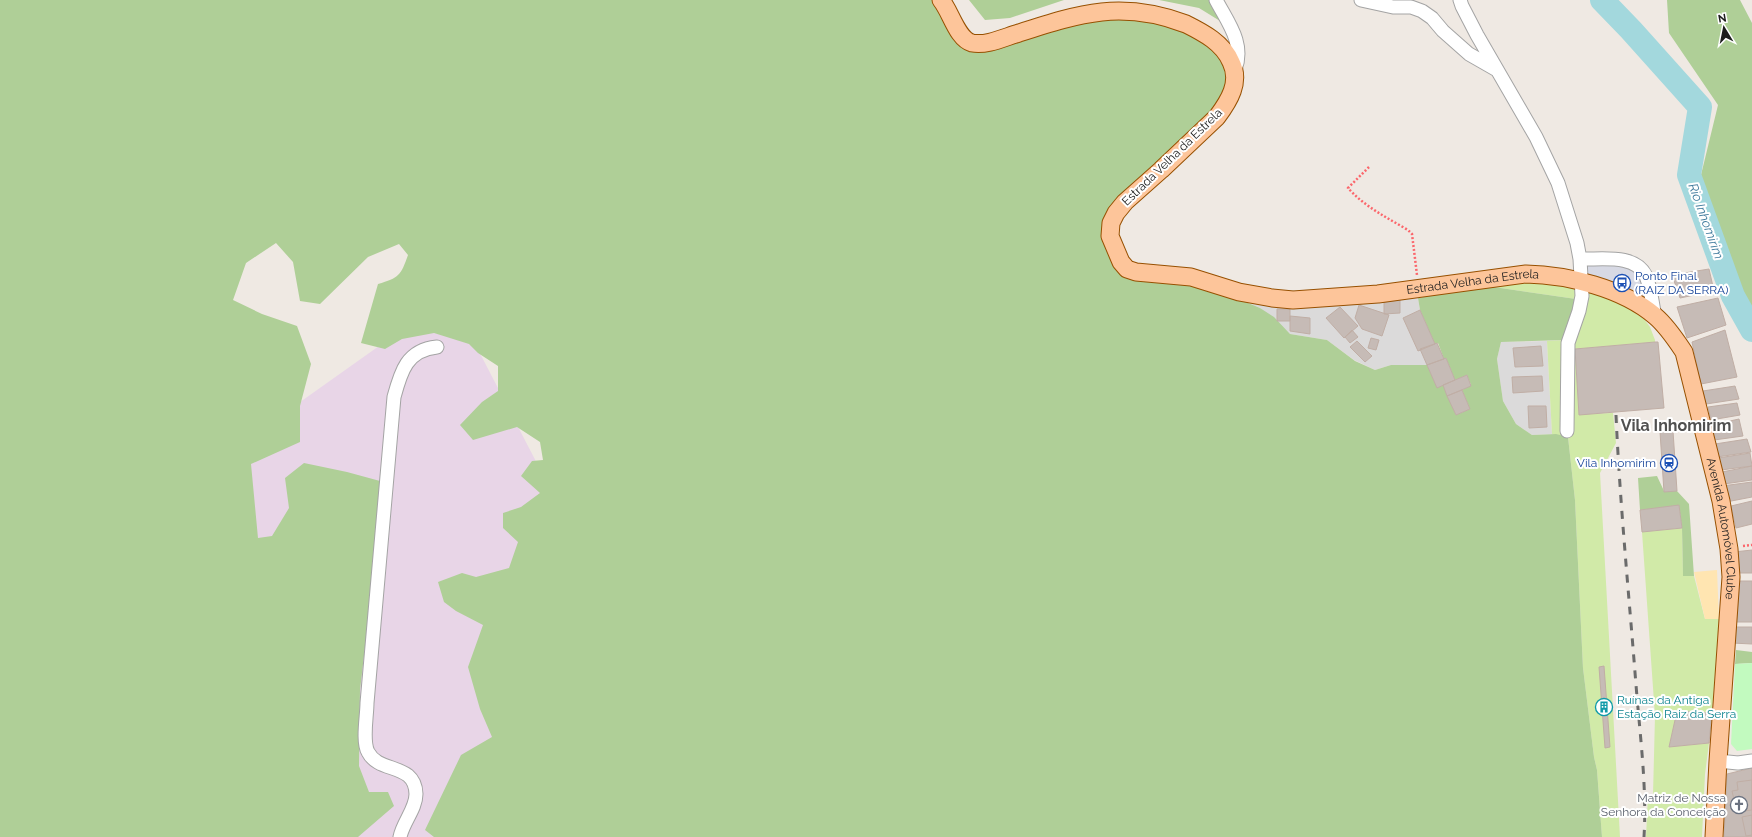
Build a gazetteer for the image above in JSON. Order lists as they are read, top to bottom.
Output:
{
  "streets": {
    "main road": ["Estrada Velha da Estrela", "Avenida Automóvel Clube"]
  },
  "crossings": [
    ["Estrada Velha da Estrela", "Avenida Automóvel Clube"]
  ],
  "districts": ["Vila Inhomirim"],
  "water": ["Rio Inhomirim"],
  "places": {
    "bus stop": ["Ponto Final (RAIZ DA SERRA)"],
    "station": ["Vila Inhomirim"],
    "building": ["Ruínas da Antiga Estação Raiz da Serra"],
    "church": ["Matriz de Nossa Senhora da Conceição"]
  },
  "north": "top"
}
